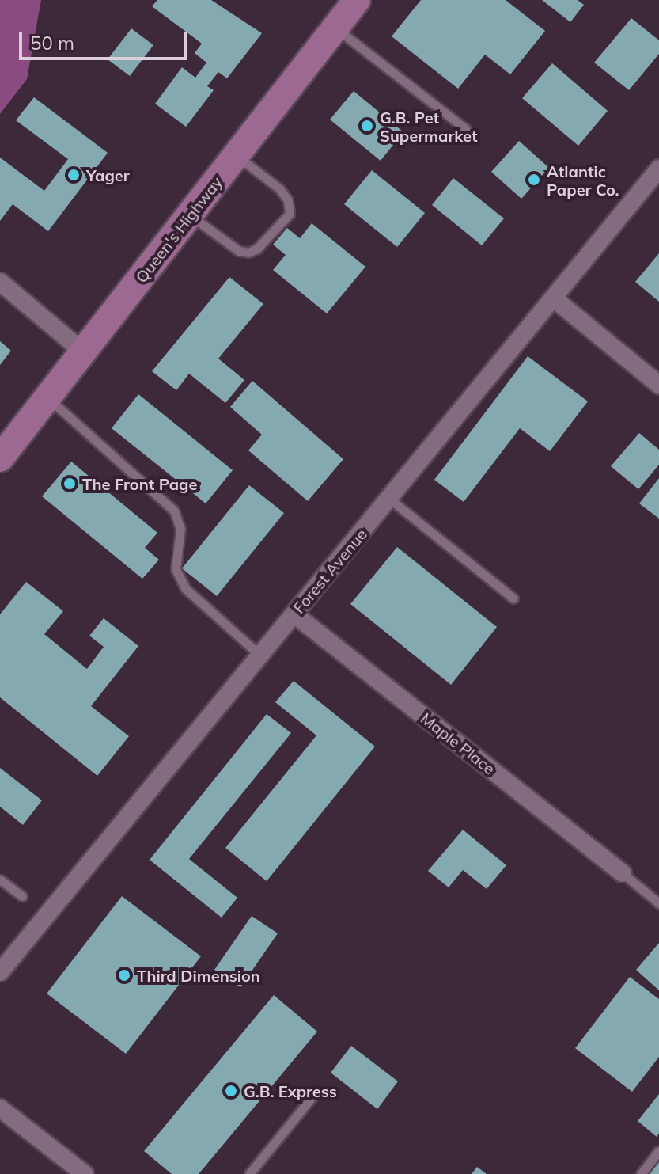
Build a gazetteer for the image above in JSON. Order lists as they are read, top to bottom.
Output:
{
  "streets": {
    "main road": ["Queen's Highway"],
    "street": ["Forest Avenue", "Maple Place"]
  },
  "crossings": [
    ["Forest Avenue", "Maple Place"]
  ],
  "places": [
    "G.B. Pet Supermarket",
    "Yager",
    "Atlantic Paper Co.",
    "The Front Page",
    "Third Dimension",
    "G.B. Express"
  ],
  "scale_bar": "50 m"
}
